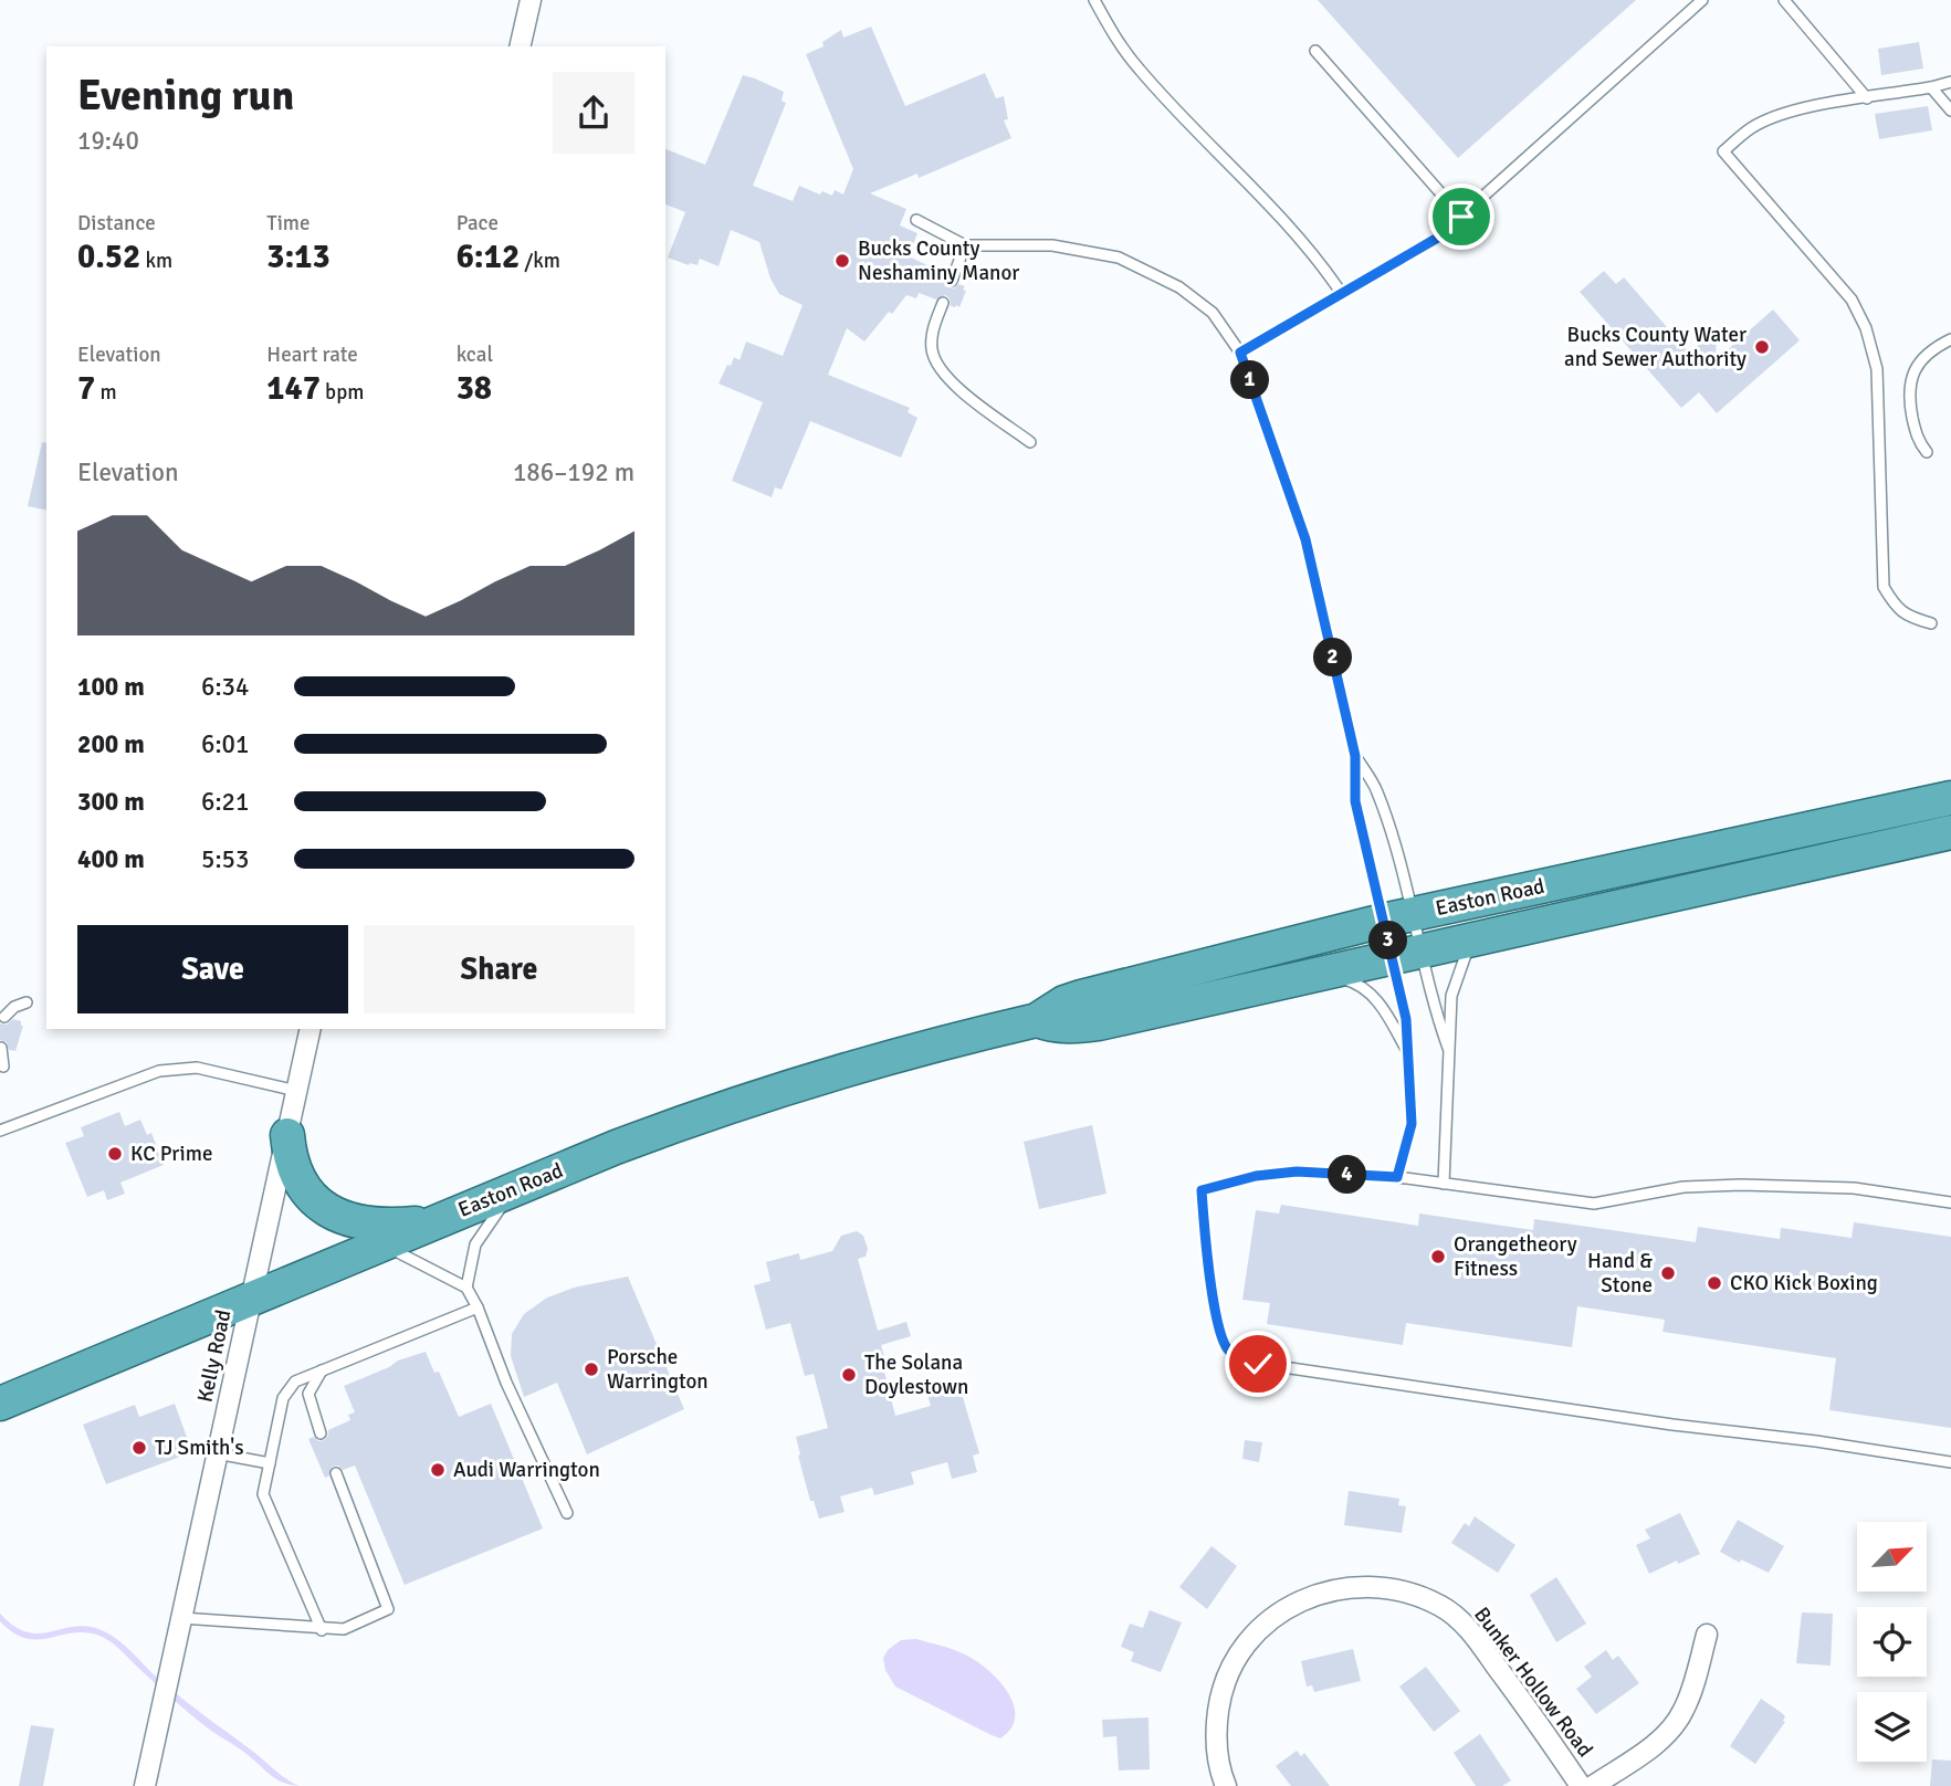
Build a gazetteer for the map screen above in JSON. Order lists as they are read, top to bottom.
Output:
{
  "streets": {
    "highway": ["Easton Road"],
    "street": ["Kelly Road", "Bunker Hollow Road"]
  },
  "crossings": [
    ["Easton Road", "Kelly Road"]
  ],
  "places": [
    "Bucks County Neshaminy Manor",
    "Bucks County Water and Sewer Authority",
    "KC Prime",
    "Orangetheory Fitness",
    "Hand & Stone",
    "CKO Kick Boxing",
    "Porsche Warrington",
    "The Solana Doylestown",
    "TJ Smith's",
    "Audi Warrington"
  ],
  "north": "top right",
  "page": {
    "heading": ["Evening run", "19:40"],
    "stats": [
      ["Distance", "0.52 km"],
      ["Time", "3:13"],
      ["Pace", "6:12 /km"],
      ["Elevation", "7 m"],
      ["Heart rate", "147 bpm"],
      ["kcal", "38"]
    ],
    "pins": [
      "1",
      "2",
      "3",
      "4"
    ],
    "chart": ["Elevation", "186–192 m"],
    "list": [
      {
        "name": "100 m",
        "note": "6:34"
      },
      {
        "name": "200 m",
        "note": "6:01"
      },
      {
        "name": "300 m",
        "note": "6:21"
      },
      {
        "name": "400 m",
        "note": "5:53"
      }
    ],
    "buttons": ["Save", "Share"]
  }
}
